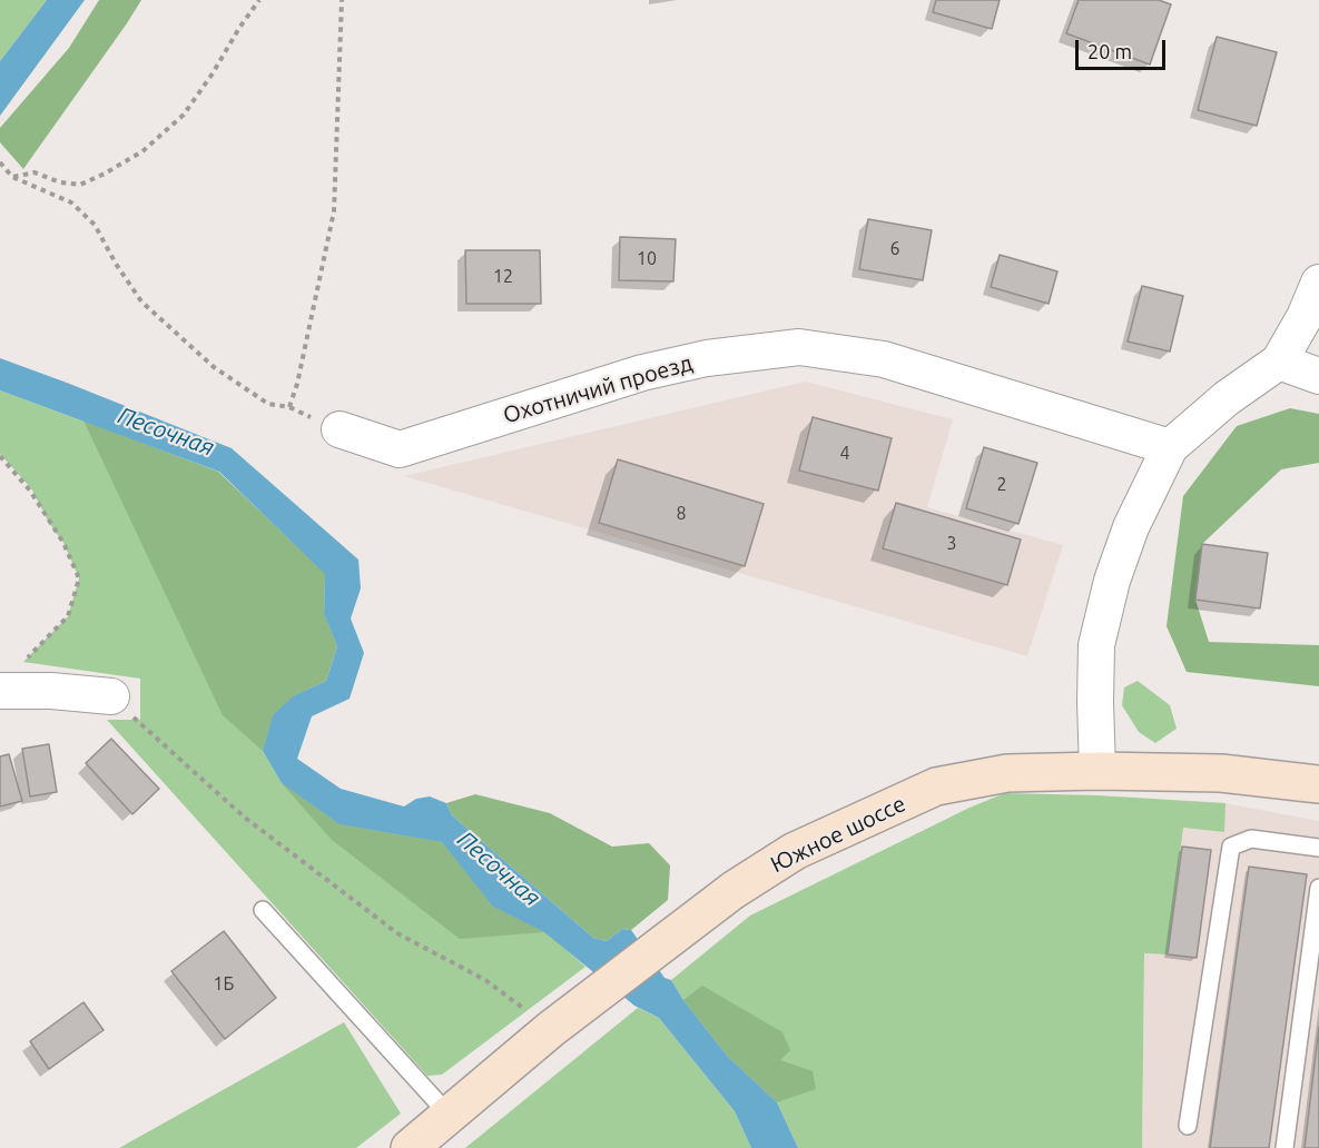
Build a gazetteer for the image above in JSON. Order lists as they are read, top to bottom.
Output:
{
  "streets": {
    "main road": ["Южное шоссе"],
    "street": ["Охотничий проезд"]
  },
  "water": ["Песочная"],
  "house_numbers": [
    "6",
    "10",
    "12",
    "4",
    "2",
    "8",
    "3",
    "1Б"
  ],
  "scale_bar": "20 m"
}
